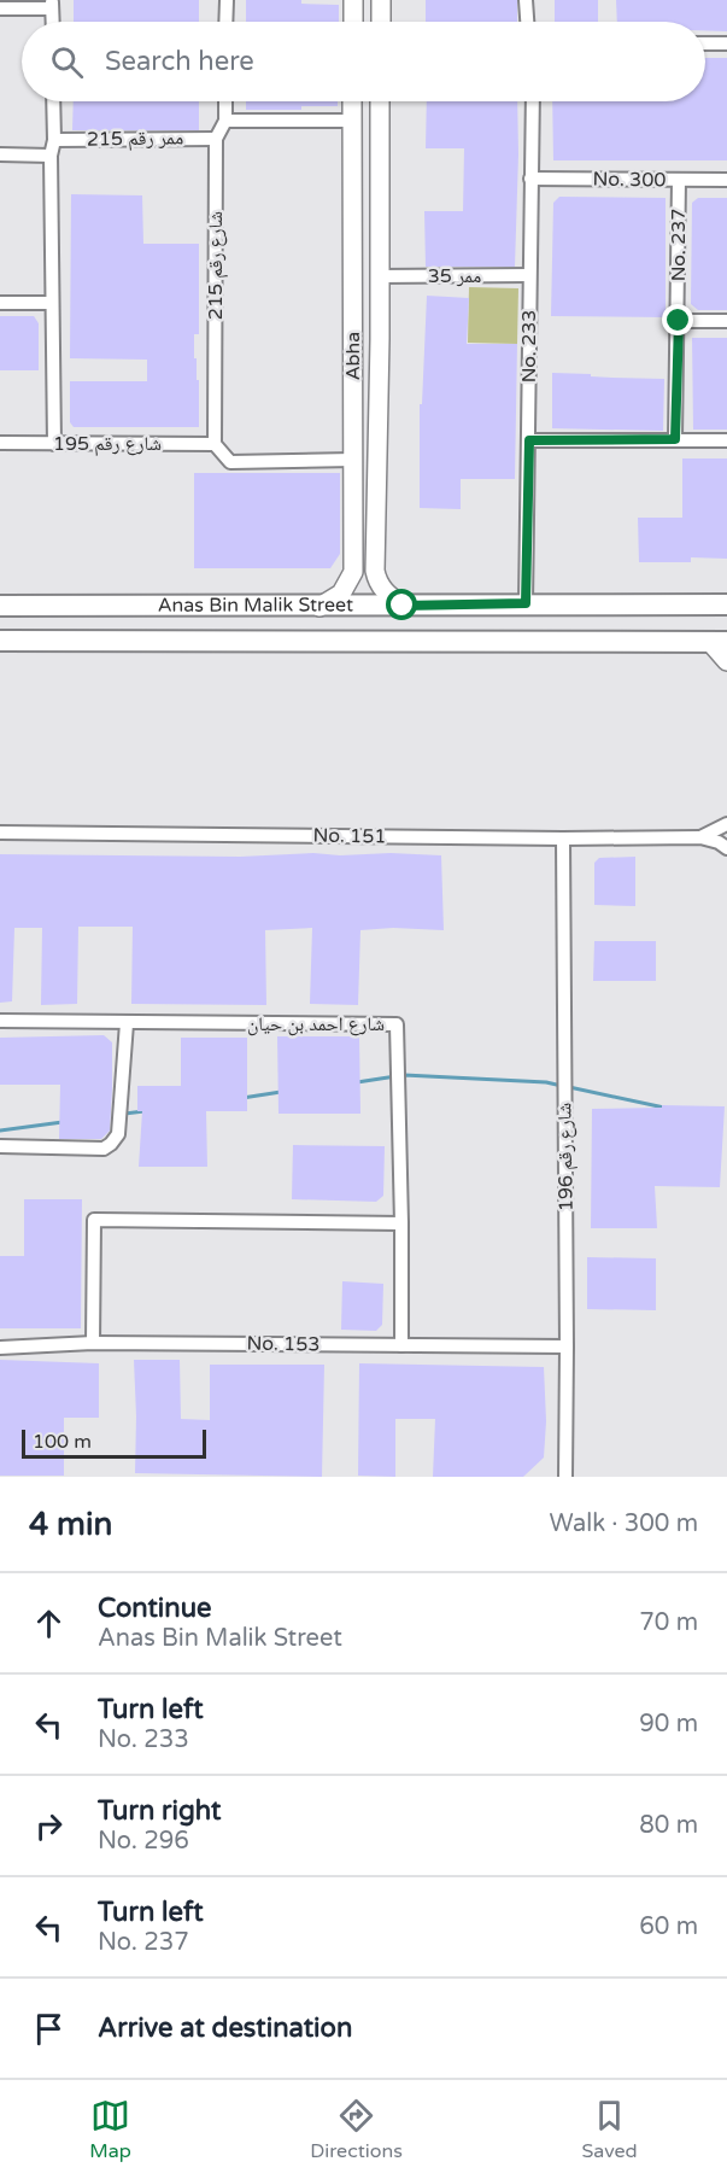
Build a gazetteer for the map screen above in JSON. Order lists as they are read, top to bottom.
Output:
{
  "streets": {
    "main road": ["Anas Bin Malik Street"],
    "street": [
      "ممر رقم 215",
      "No. 300",
      "No. 237",
      "شارع رقم 215",
      "ممر 35",
      "No. 233",
      "Abha",
      "شارع رقم 195",
      "No. 151",
      "شارع احمد بن حيان",
      "شارع رقم 196",
      "No. 153"
    ]
  },
  "crossings": [
    ["ممر رقم 215", "شارع رقم 215"],
    ["No. 300", "No. 237"],
    ["No. 300", "No. 233"],
    ["شارع رقم 215", "شارع رقم 195"],
    ["ممر 35", "No. 233"],
    ["ممر 35", "Abha"],
    ["No. 233", "Anas Bin Malik Street"],
    ["Abha", "Anas Bin Malik Street"],
    ["No. 151", "شارع رقم 196"],
    ["شارع احمد بن حيان", "No. 153"],
    ["شارع رقم 196", "No. 153"]
  ],
  "scale_bar": "100 m",
  "page": {
    "search": "Search here",
    "scale": "100 m",
    "heading": ["4 min", "Walk · 300 m"],
    "list": [
      ["Continue", "Anas Bin Malik Street", "70 m"],
      ["Turn left", "No. 233", "90 m"],
      ["Turn right", "No. 296", "80 m"],
      ["Turn left", "No. 237", "60 m"],
      "Arrive at destination"
    ],
    "nav": ["Map", "Directions", "Saved"]
  }
}
